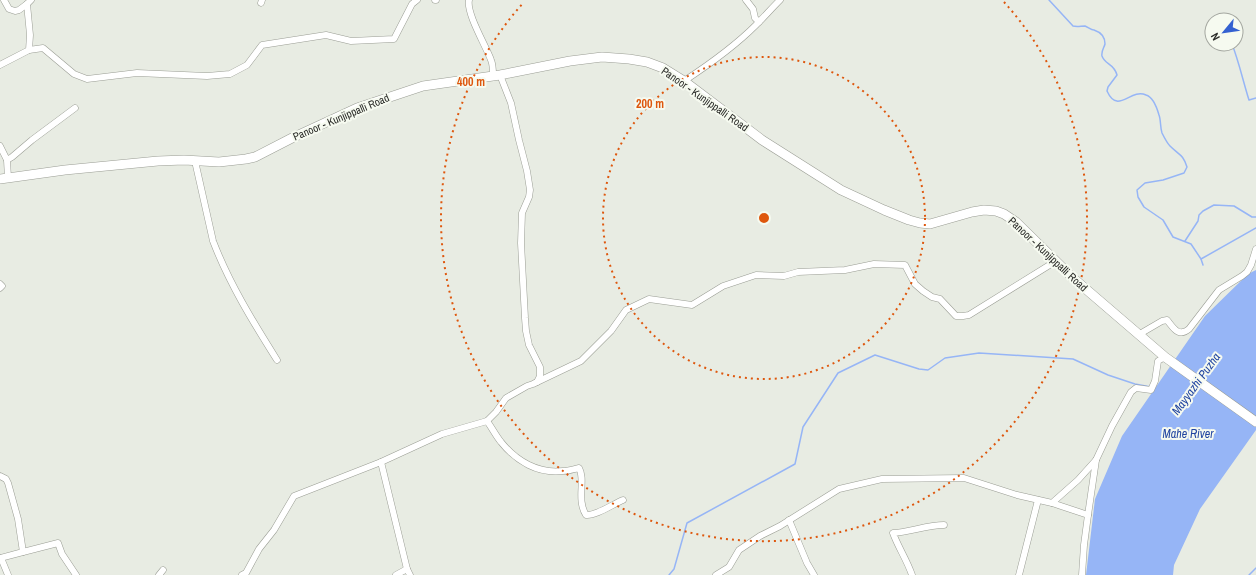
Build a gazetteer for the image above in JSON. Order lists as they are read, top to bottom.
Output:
{
  "streets": {
    "main road": ["Panoor - Kunjippalli Road"]
  },
  "water": ["Mayyazhi Puzha", "Mahe River"],
  "north": "bottom left",
  "rings": ["400 m", "200 m"]
}
